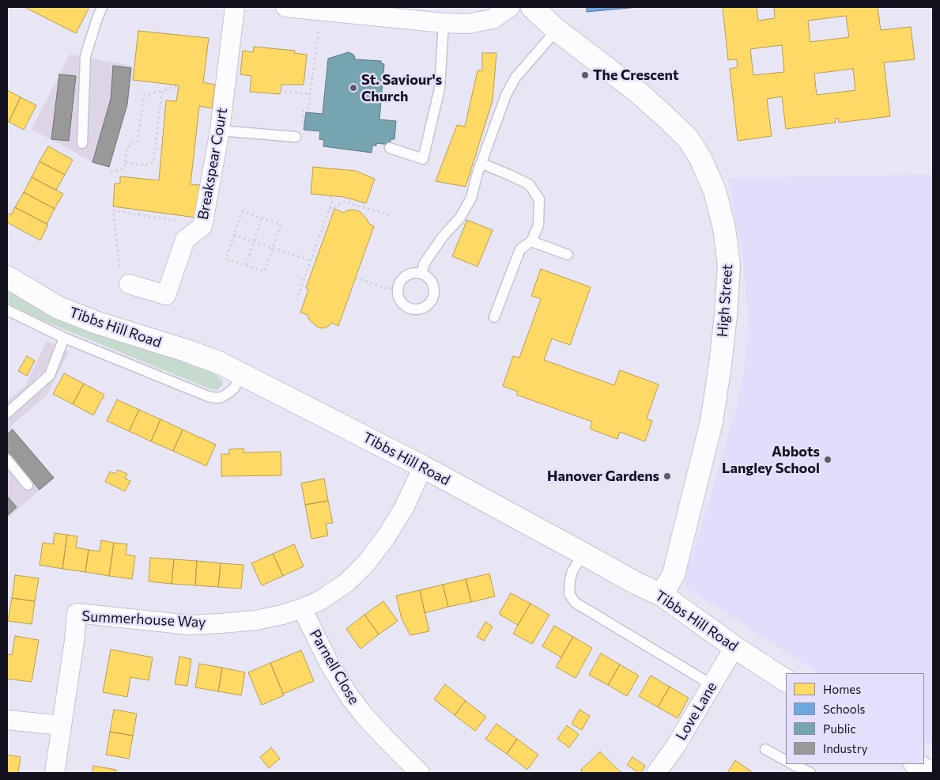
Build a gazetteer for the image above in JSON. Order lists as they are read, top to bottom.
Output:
{
  "streets": {
    "street": [
      "Breakspear Court",
      "High Street",
      "Tibbs Hill Road",
      "Summerhouse Way",
      "Parnell Close",
      "Love Lane"
    ]
  },
  "crossings": [
    ["High Street", "Tibbs Hill Road"],
    ["Tibbs Hill Road", "Summerhouse Way"],
    ["Tibbs Hill Road", "Love Lane"],
    ["Summerhouse Way", "Parnell Close"]
  ],
  "places": [
    "The Crescent",
    "St. Saviour's Church",
    "Abbots Langley School",
    "Hanover Gardens"
  ],
  "legend": [
    "Homes",
    "Schools",
    "Public",
    "Industry"
  ]
}
